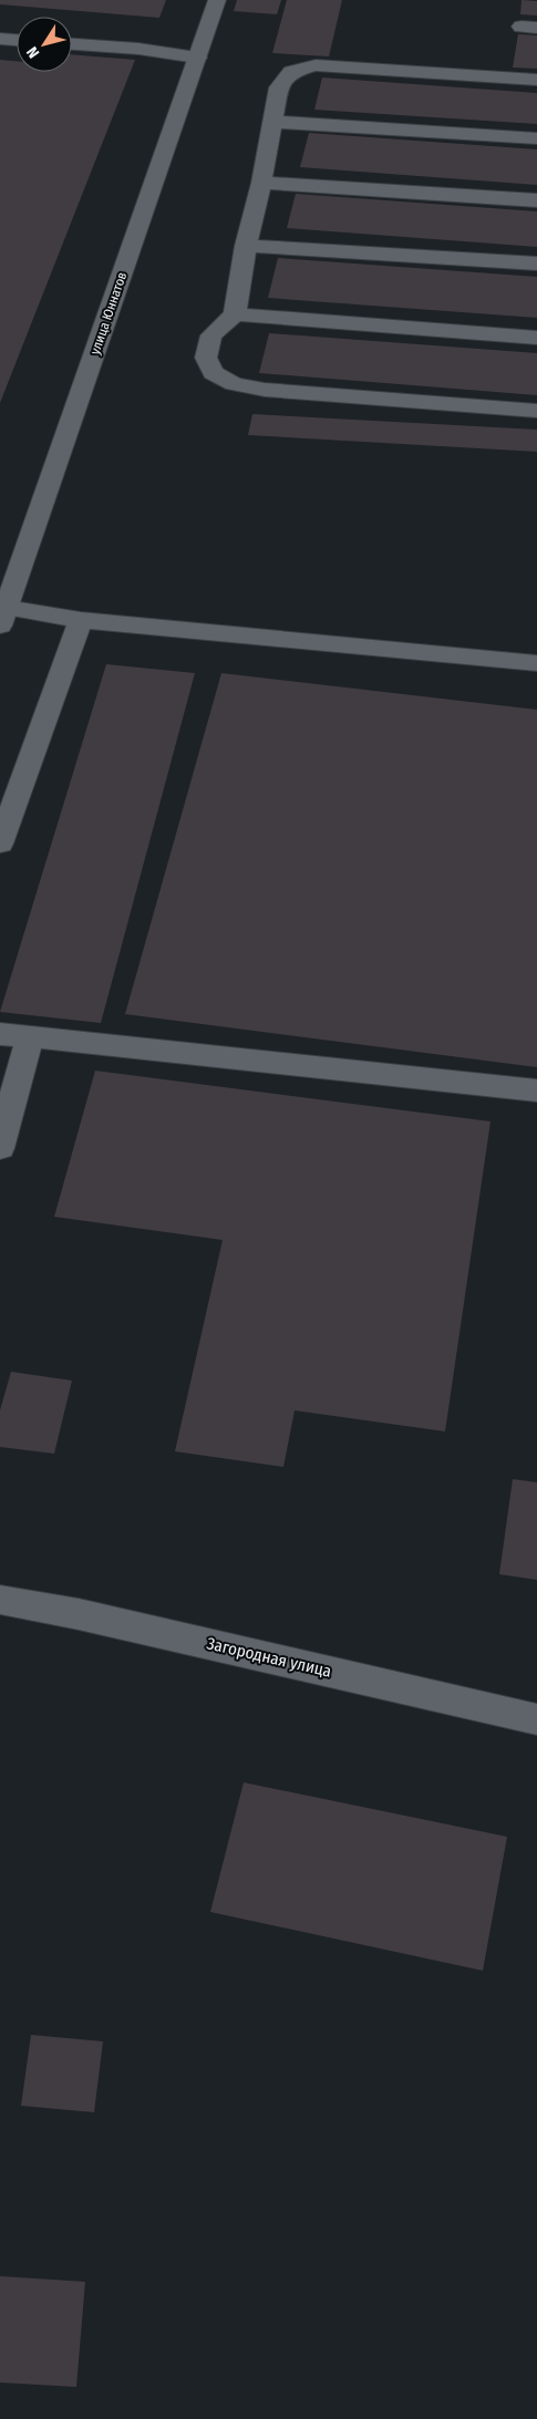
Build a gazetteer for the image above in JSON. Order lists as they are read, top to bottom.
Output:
{
  "streets": {
    "street": ["улица Юннатов", "Загородная улица"]
  },
  "north": "bottom left"
}
